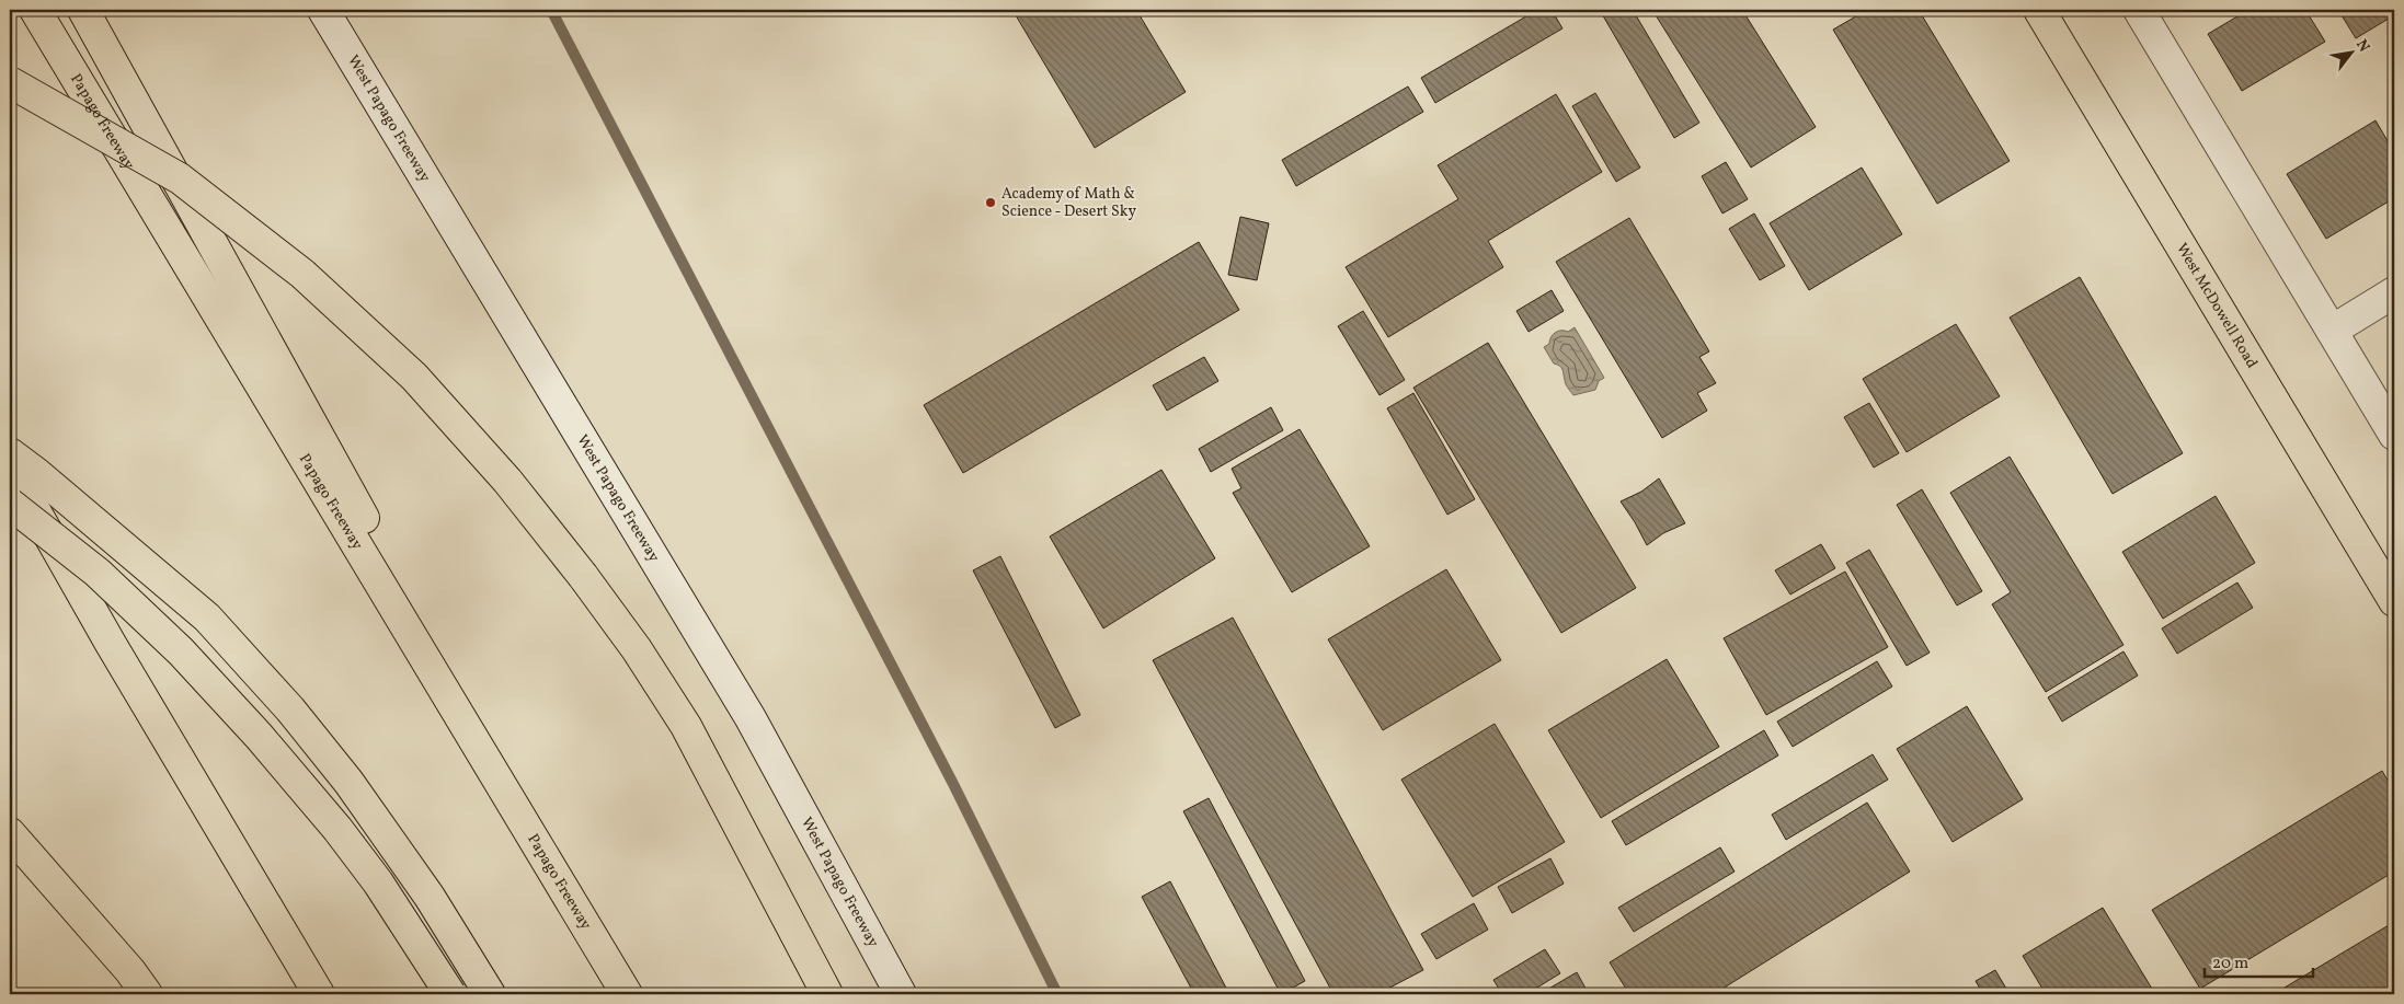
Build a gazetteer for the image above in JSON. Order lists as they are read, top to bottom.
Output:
{
  "streets": {
    "main road": ["West Papago Freeway", "Papago Freeway", "West McDowell Road"]
  },
  "places": ["Academy of Math & Science - Desert Sky"],
  "scale_bar": "20 m",
  "north": "top right"
}
